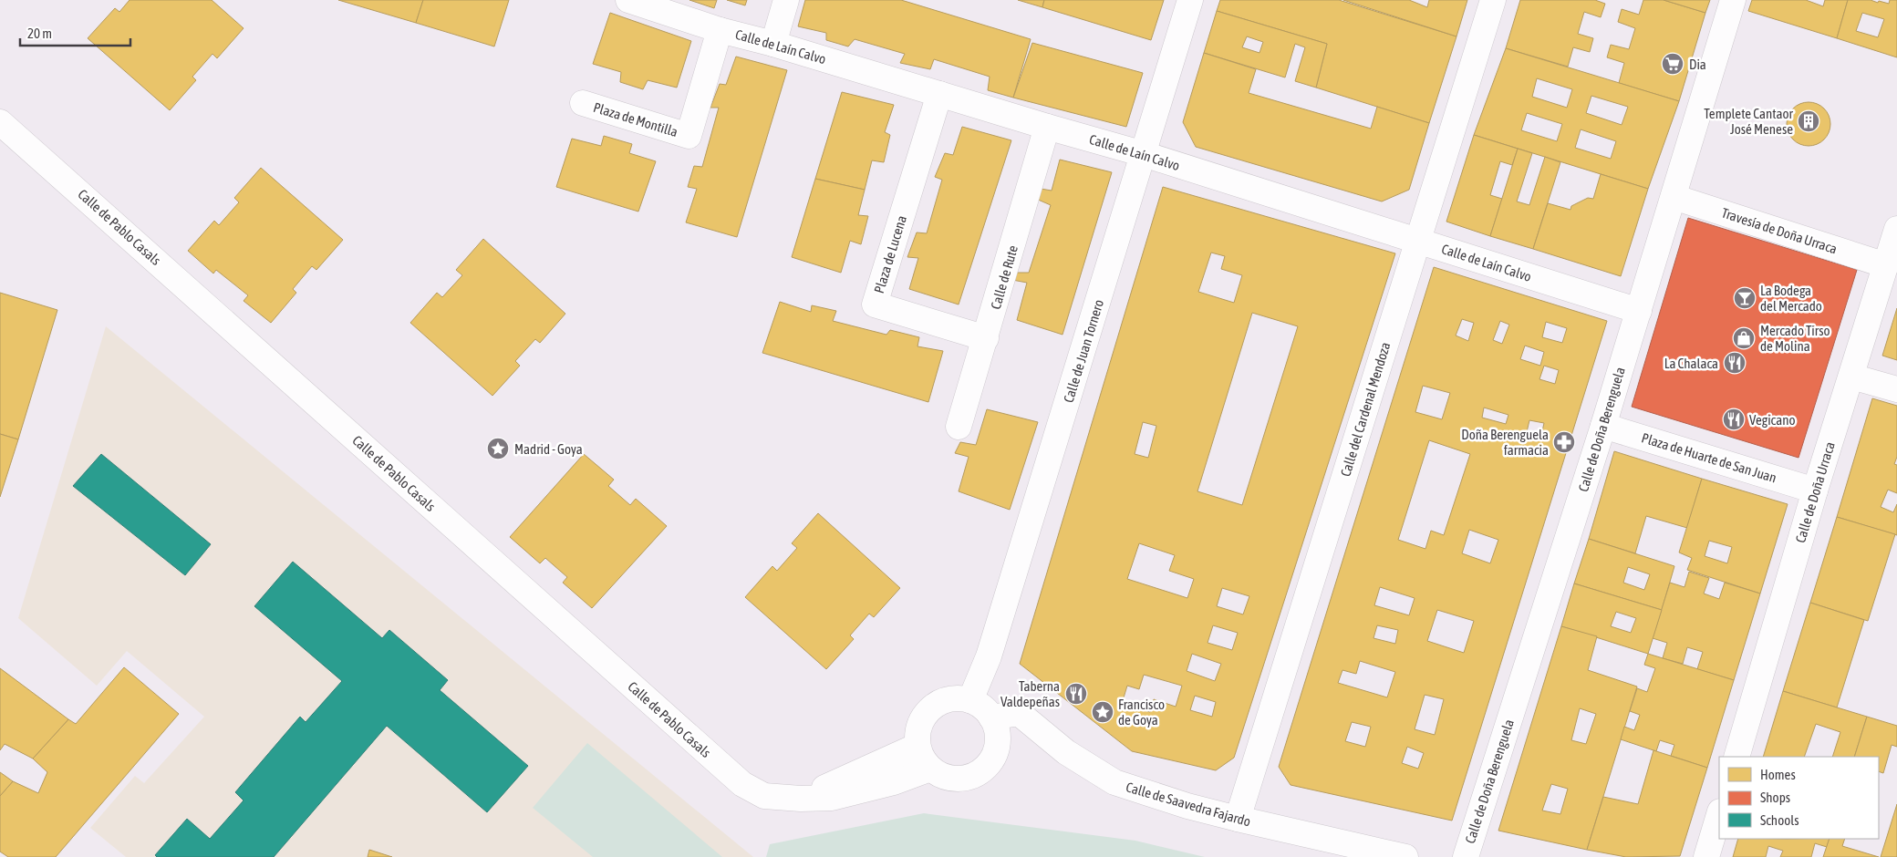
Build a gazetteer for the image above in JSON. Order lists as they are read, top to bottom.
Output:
{
  "streets": {
    "street": [
      "Calle de Laín Calvo",
      "Plaza de Montilla",
      "Calle de Pablo Casals",
      "Travesía de Doña Urraca",
      "Plaza de Lucena",
      "Calle de Rute",
      "Calle de Juan Tornero",
      "Calle del Cardenal Mendoza",
      "Calle de Doña Berenguela",
      "Plaza de Huarte de San Juan",
      "Calle de Doña Urraca",
      "Calle de Saavedra Fajardo"
    ]
  },
  "crossings": [
    ["Calle de Laín Calvo", "Plaza de Montilla"],
    ["Calle de Laín Calvo", "Plaza de Lucena"],
    ["Calle de Laín Calvo", "Calle de Rute"],
    ["Calle de Laín Calvo", "Calle de Juan Tornero"],
    ["Calle de Laín Calvo", "Calle del Cardenal Mendoza"],
    ["Calle de Laín Calvo", "Calle de Doña Berenguela"],
    ["Calle de Pablo Casals", "Calle de Juan Tornero"],
    ["Calle de Pablo Casals", "Calle de Saavedra Fajardo"],
    ["Travesía de Doña Urraca", "Calle de Doña Berenguela"],
    ["Travesía de Doña Urraca", "Calle de Doña Urraca"],
    ["Plaza de Lucena", "Calle de Rute"],
    ["Calle de Juan Tornero", "Calle de Saavedra Fajardo"],
    ["Calle del Cardenal Mendoza", "Calle de Saavedra Fajardo"],
    ["Calle de Doña Berenguela", "Plaza de Huarte de San Juan"],
    ["Plaza de Huarte de San Juan", "Calle de Doña Urraca"]
  ],
  "places": {
    "supermarket": ["Dia"],
    "building": ["Templete Cantaor José Menese"],
    "bar": ["La Bodega del Mercado"],
    "shop": ["Mercado Tirso de Molina"],
    "restaurant": ["La Chalaca", "Vegicano", "Taberna Valdepeñas"],
    "pharmacy": ["Doña Berenguela farmacia"],
    "place": ["Madrid - Goya", "Francisco de Goya"]
  },
  "legend": ["Homes", "Shops", "Schools"],
  "scale_bar": "20 m"
}
